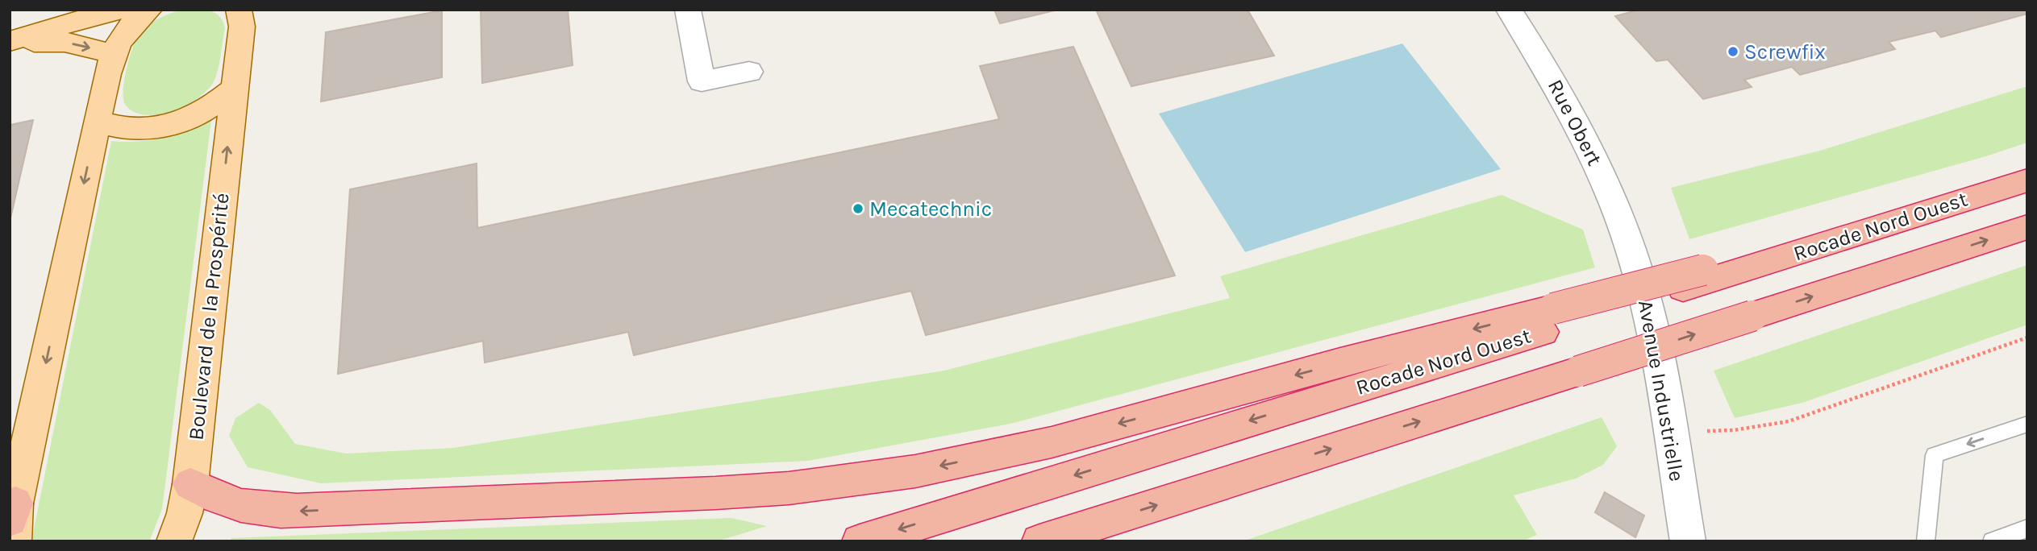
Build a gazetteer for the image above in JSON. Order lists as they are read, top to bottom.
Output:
{
  "streets": {
    "highway": ["Rocade Nord Ouest"],
    "main road": ["Boulevard de la Prospérité"],
    "street": ["Rue Obert", "Avenue Industrielle"]
  },
  "crossings": [
    ["Rue Obert", "Avenue Industrielle"]
  ],
  "places": ["Screwfix", "Mecatechnic"]
}
